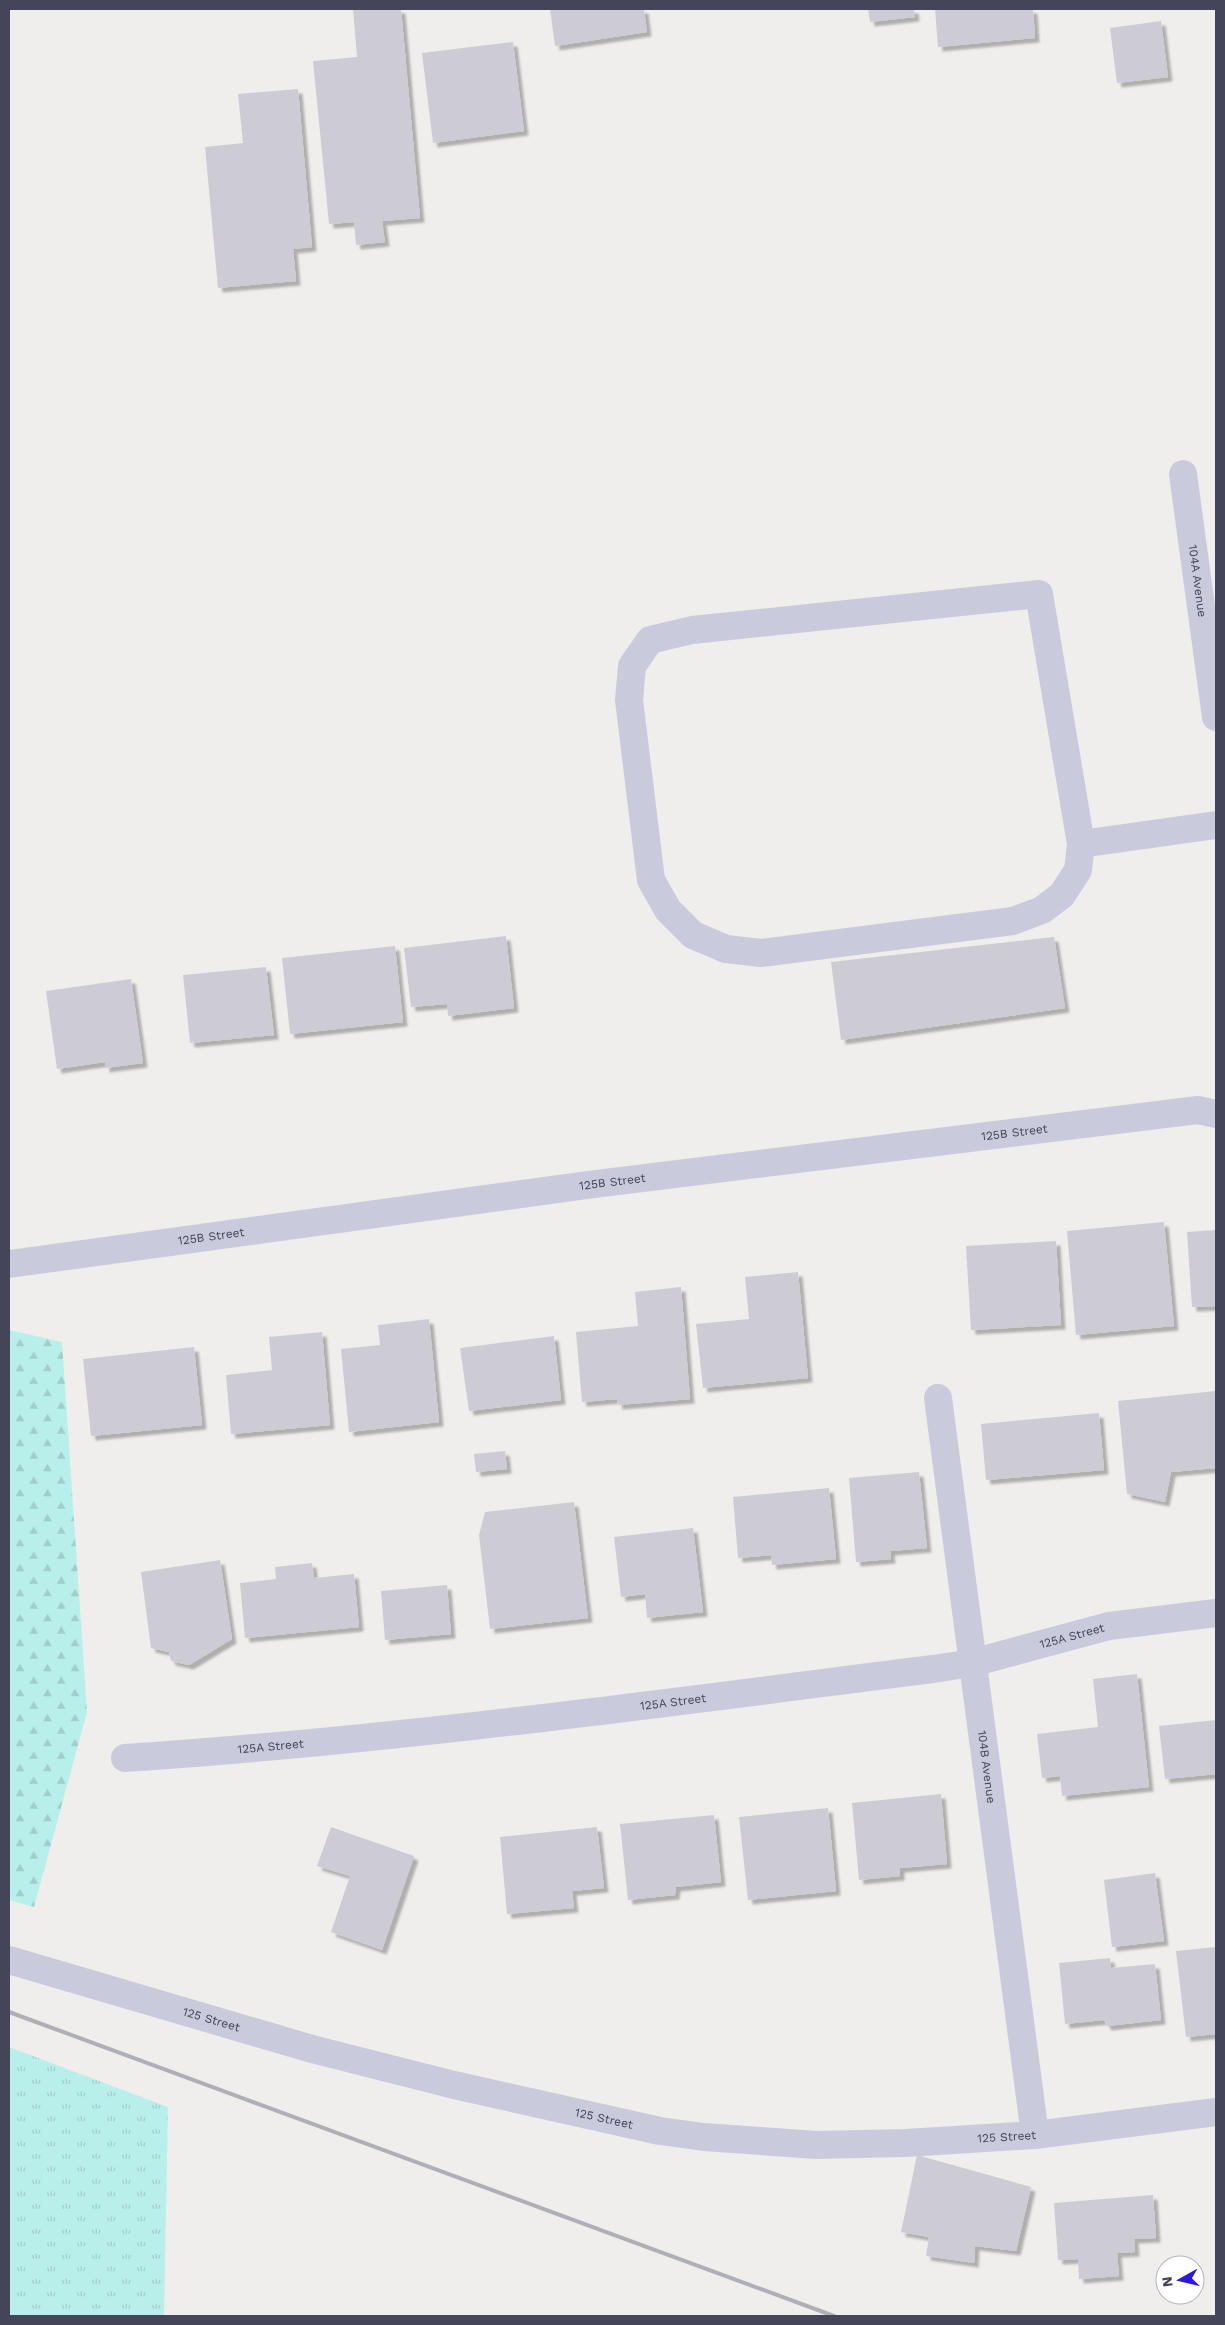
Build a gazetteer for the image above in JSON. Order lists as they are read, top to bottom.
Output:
{
  "streets": {
    "street": [
      "104A Avenue",
      "125B Street",
      "125A Street",
      "104B Avenue",
      "125 Street"
    ]
  },
  "crossings": [
    ["125A Street", "104B Avenue"],
    ["104B Avenue", "125 Street"]
  ],
  "north": "left"
}
